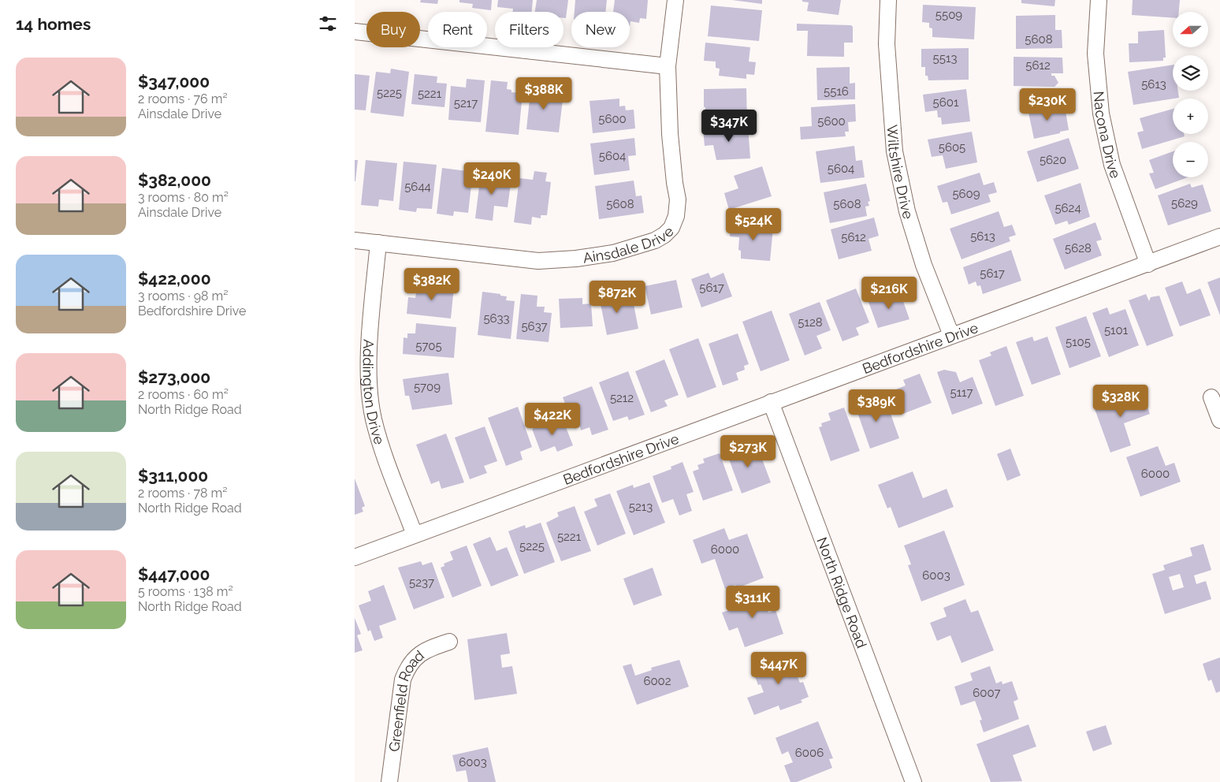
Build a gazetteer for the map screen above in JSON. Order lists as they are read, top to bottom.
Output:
{
  "streets": {
    "street": [
      "Nacona Drive",
      "Wiltshire Drive",
      "Ainsdale Drive",
      "Bedfordshire Drive",
      "Addington Drive",
      "North Ridge Road",
      "Greenfield Road"
    ]
  },
  "crossings": [
    ["Nacona Drive", "Bedfordshire Drive"],
    ["Wiltshire Drive", "Bedfordshire Drive"],
    ["Ainsdale Drive", "Addington Drive"],
    ["Bedfordshire Drive", "Addington Drive"],
    ["Bedfordshire Drive", "North Ridge Road"]
  ],
  "house_numbers": [
    "5509",
    "5608",
    "5513",
    "5612",
    "5613",
    "5516",
    "5225",
    "5221",
    "5601",
    "5217",
    "5600",
    "5600",
    "5605",
    "5604",
    "5620",
    "5604",
    "5644",
    "5609",
    "5629",
    "5608",
    "5608",
    "5624",
    "5613",
    "5612",
    "5628",
    "5617",
    "5617",
    "5633",
    "5128",
    "5637",
    "5101",
    "5105",
    "5705",
    "5709",
    "5117",
    "5212",
    "6000",
    "5213",
    "5221",
    "5225",
    "6000",
    "6003",
    "5237",
    "6002",
    "6007",
    "6006",
    "6003"
  ],
  "north": "left",
  "page": {
    "heading": "14 homes",
    "map_buttons": ["+", "−"],
    "chip": [
      "Buy",
      "Rent",
      "Filters",
      "New"
    ],
    "list": [
      {
        "name": "$347,000",
        "note": "2 rooms · 76 m² · Ainsdale Drive"
      },
      {
        "name": "$382,000",
        "note": "3 rooms · 80 m² · Ainsdale Drive"
      },
      {
        "name": "$422,000",
        "note": "3 rooms · 98 m² · Bedfordshire Drive"
      },
      {
        "name": "$273,000",
        "note": "2 rooms · 60 m² · North Ridge Road"
      },
      {
        "name": "$311,000",
        "note": "2 rooms · 78 m² · North Ridge Road"
      },
      {
        "name": "$447,000",
        "note": "5 rooms · 138 m² · North Ridge Road"
      }
    ],
    "price": [
      "$388K",
      "$230K",
      "$347K",
      "$240K",
      "$524K",
      "$382K",
      "$216K",
      "$872K",
      "$328K",
      "$389K",
      "$422K",
      "$273K",
      "$311K",
      "$447K"
    ]
  }
}
